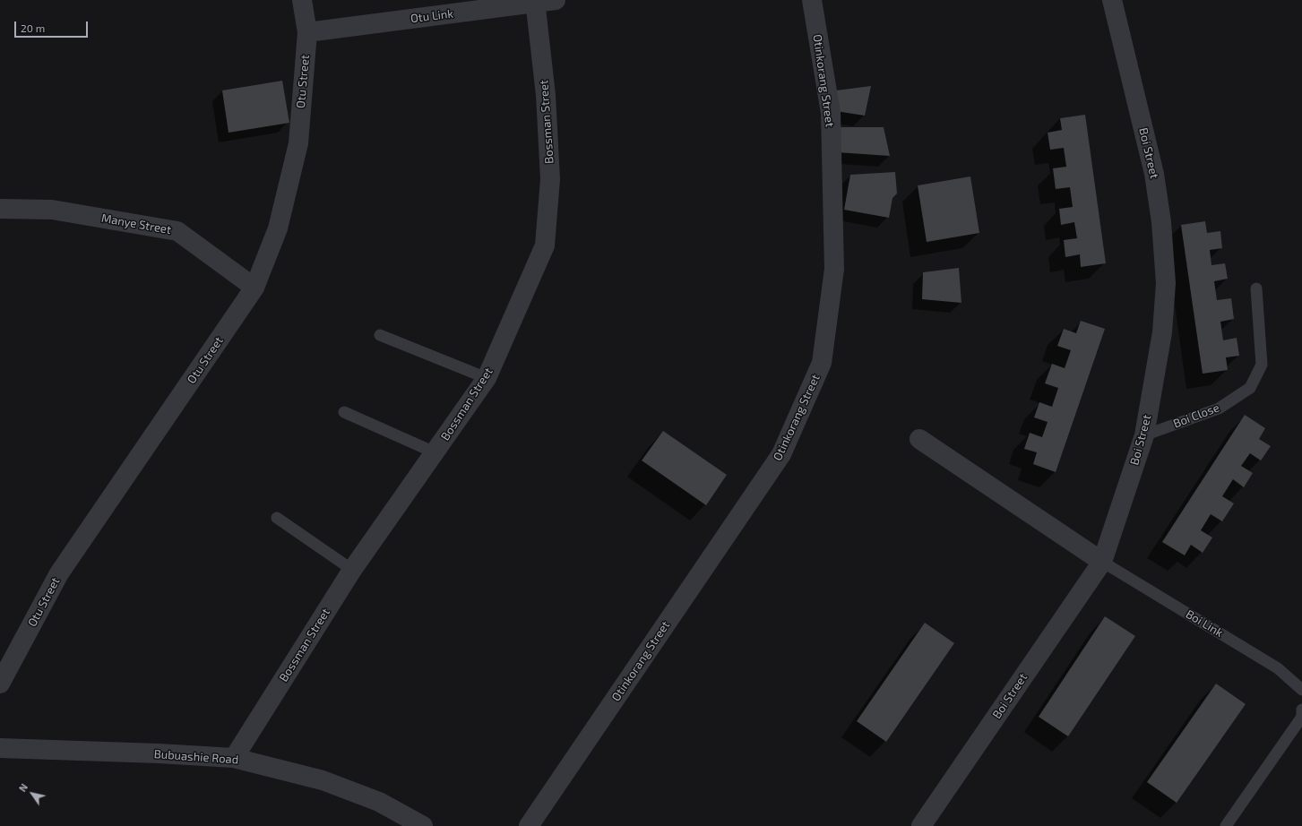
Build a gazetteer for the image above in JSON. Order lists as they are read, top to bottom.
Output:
{
  "streets": {
    "street": [
      "Otu Link",
      "Otinkorang Street",
      "Otu Street",
      "Bossman Street",
      "Boi Street",
      "Manye Street",
      "Bubuashie Road"
    ],
    "lane": ["Boi Close", "Boi Link"]
  },
  "crossings": [
    ["Otu Link", "Otu Street"],
    ["Otu Link", "Bossman Street"],
    ["Otu Street", "Manye Street"],
    ["Bossman Street", "Bubuashie Road"],
    ["Boi Street", "Boi Close"],
    ["Boi Street", "Boi Link"]
  ],
  "scale_bar": "20 m",
  "north": "top left"
}
